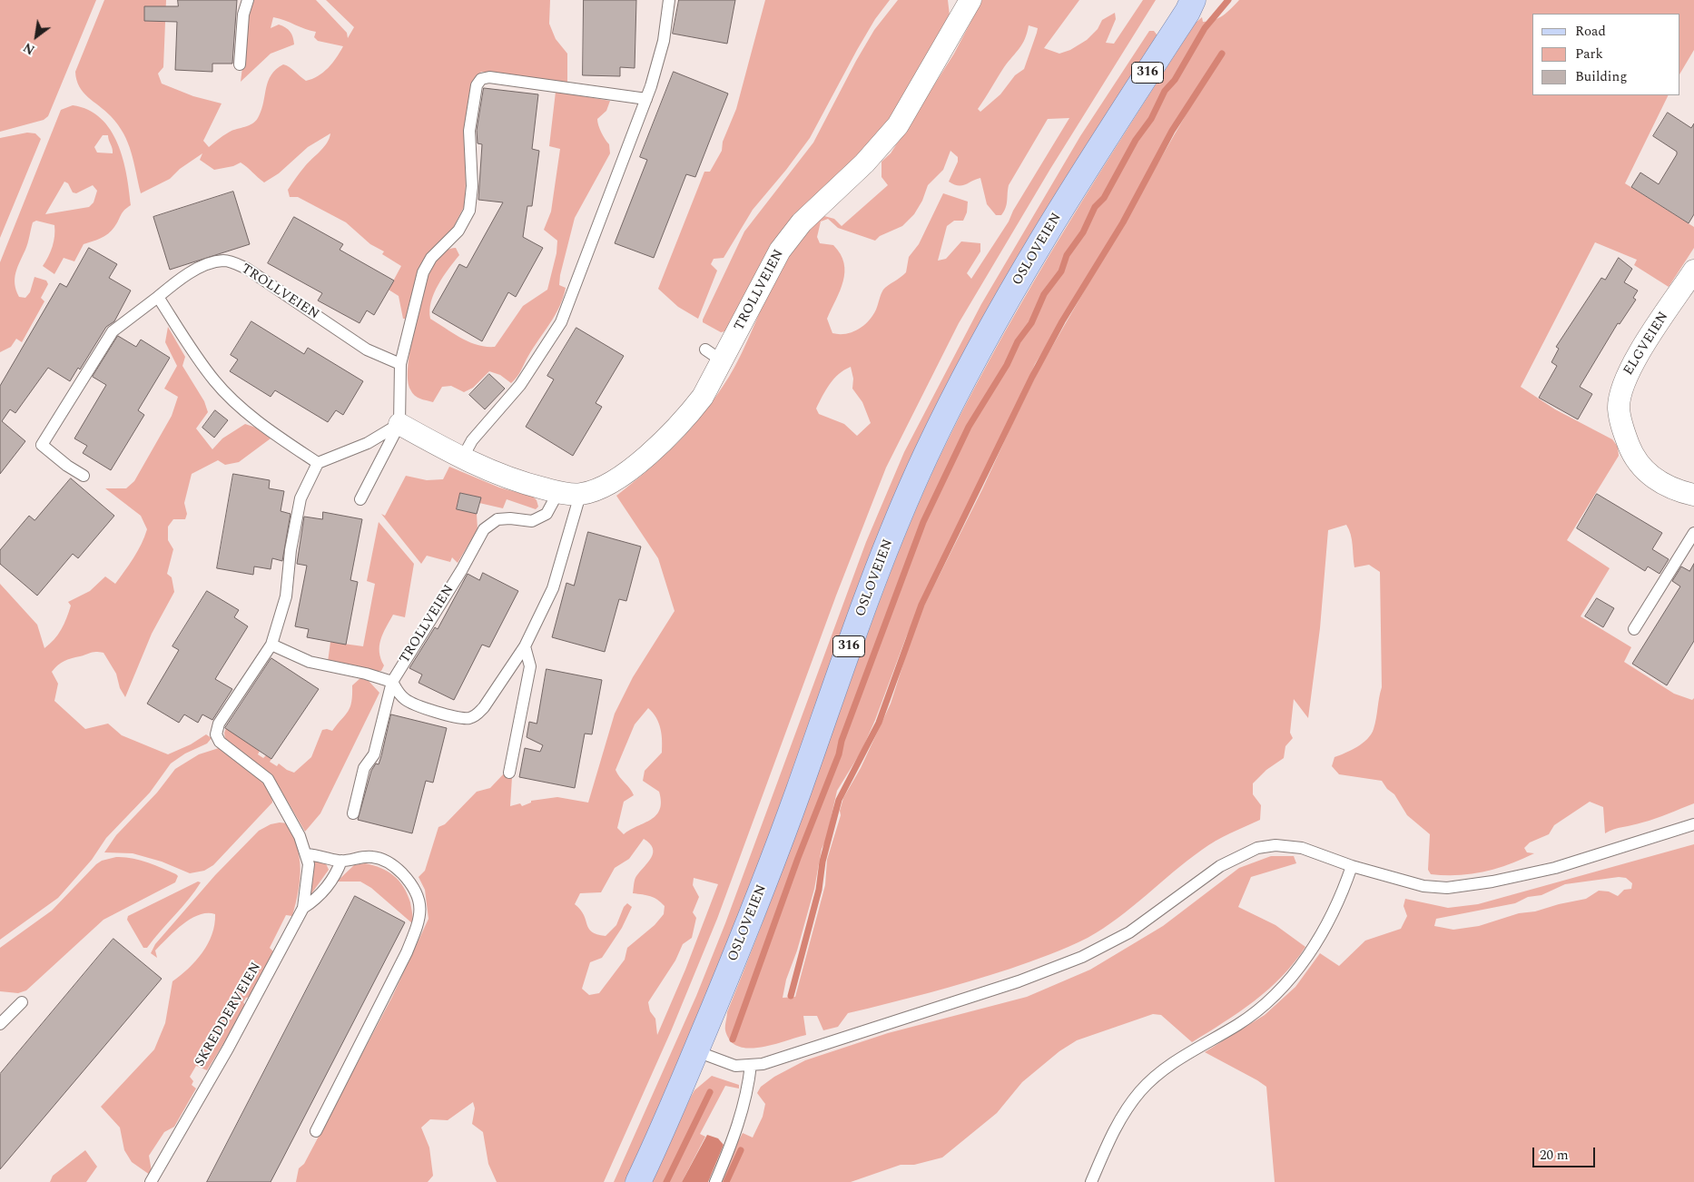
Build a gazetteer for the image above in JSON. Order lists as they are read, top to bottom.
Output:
{
  "streets": {
    "main road": ["316", "OSLOVEIEN"],
    "street": ["TROLLVEIEN", "ELGVEIEN"],
    "lane": ["SKREDDERVEIEN"]
  },
  "legend": ["Road", "Park", "Building"],
  "scale_bar": "20 m",
  "north": "bottom left"
}
